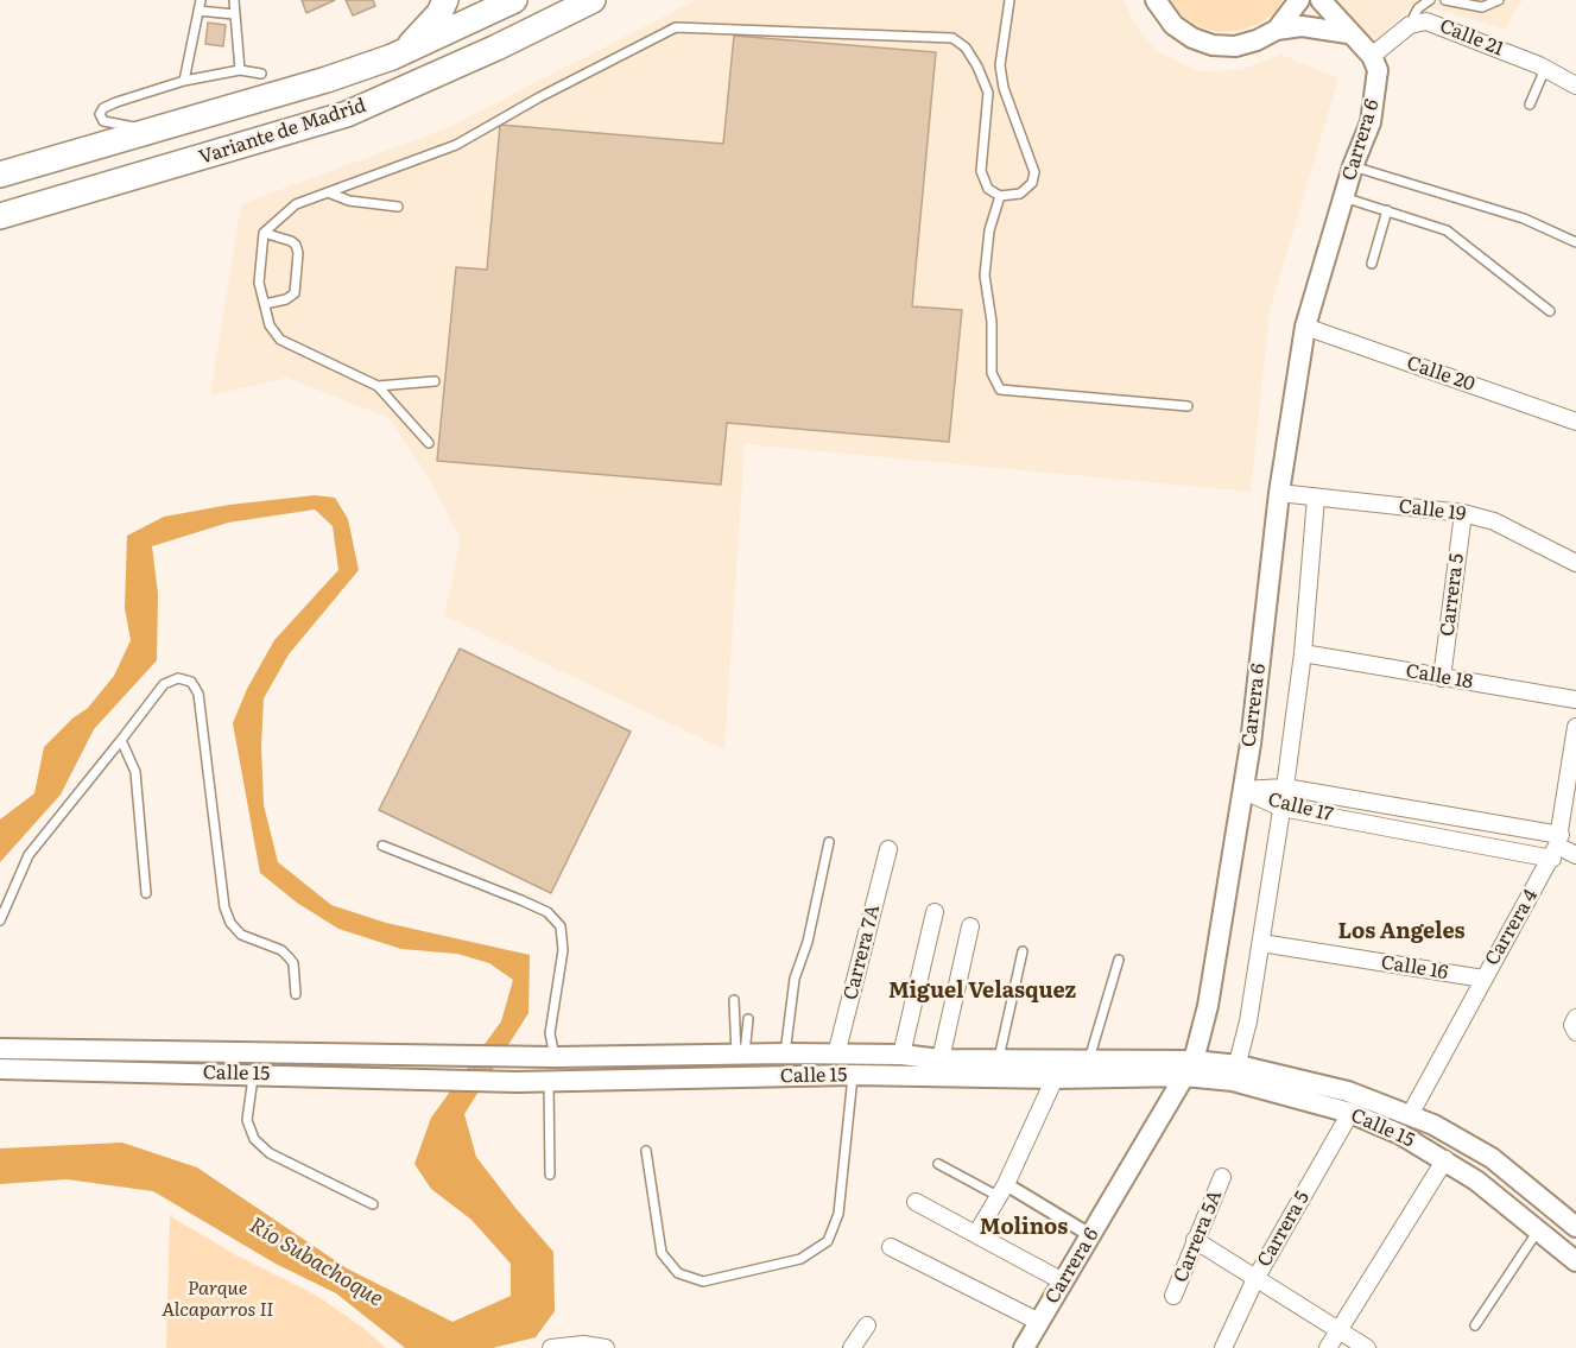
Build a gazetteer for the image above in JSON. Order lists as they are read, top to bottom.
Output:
{
  "streets": {
    "main road": ["Variante de Madrid"],
    "street": [
      "Calle 21",
      "Carrera 6",
      "Calle 20",
      "Calle 19",
      "Carrera 5",
      "Calle 18",
      "Calle 17",
      "Carrera 4",
      "Carrera 7A",
      "Calle 16",
      "Calle 15",
      "Carrera 5A"
    ]
  },
  "crossings": [
    ["Calle 21", "Carrera 6"],
    ["Carrera 6", "Calle 20"],
    ["Carrera 6", "Calle 19"],
    ["Carrera 6", "Calle 17"],
    ["Carrera 6", "Calle 15"],
    ["Calle 19", "Carrera 5"],
    ["Carrera 5", "Calle 18"],
    ["Carrera 5", "Calle 15"],
    ["Calle 17", "Carrera 4"],
    ["Carrera 4", "Calle 16"],
    ["Carrera 4", "Calle 15"],
    ["Carrera 7A", "Calle 15"]
  ],
  "districts": ["Los Angeles", "Miguel Velasquez", "Molinos"],
  "water": ["Río Subachoque"],
  "parks": ["Parque Alcaparros II"]
}
